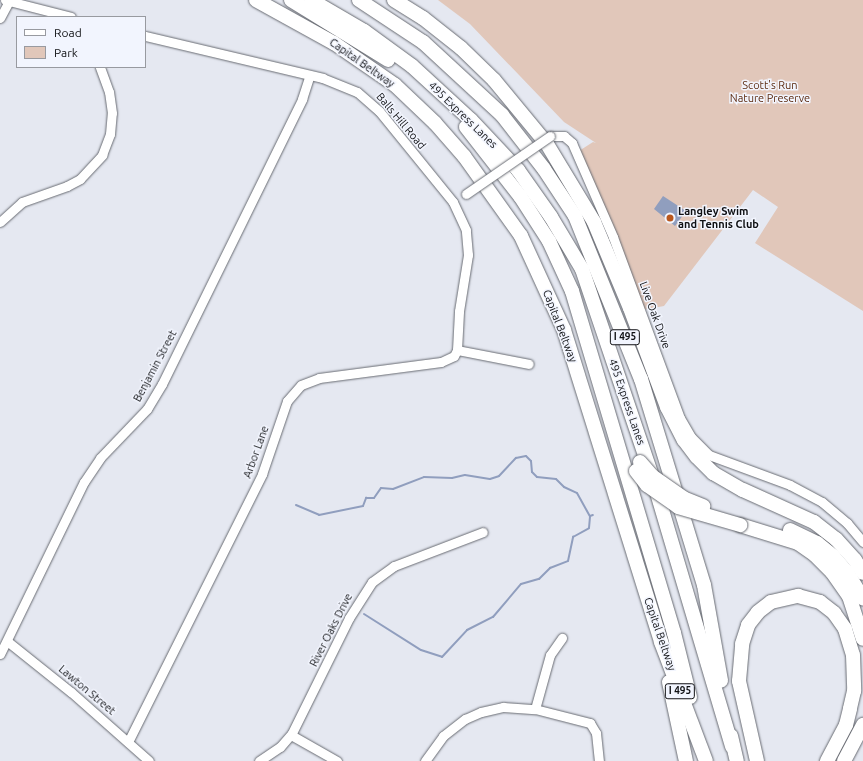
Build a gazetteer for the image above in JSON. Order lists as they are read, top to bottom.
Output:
{
  "streets": {
    "highway": ["Capital Beltway", "495 Express Lanes", "I 495"],
    "street": [
      "Balls Hill Road",
      "Live Oak Drive",
      "Benjamin Street",
      "Arbor Lane",
      "River Oaks Drive",
      "Lawton Street"
    ]
  },
  "crossings": [
    ["Capital Beltway", "495 Express Lanes"],
    ["495 Express Lanes", "I 495"],
    ["Balls Hill Road", "Live Oak Drive"],
    ["Balls Hill Road", "Benjamin Street"],
    ["Balls Hill Road", "Arbor Lane"],
    ["Benjamin Street", "Lawton Street"],
    ["Arbor Lane", "Lawton Street"]
  ],
  "parks": ["Scott's Run Nature Preserve"],
  "places": ["Langley Swim and Tennis Club"],
  "legend": ["Road", "Park"]
}
